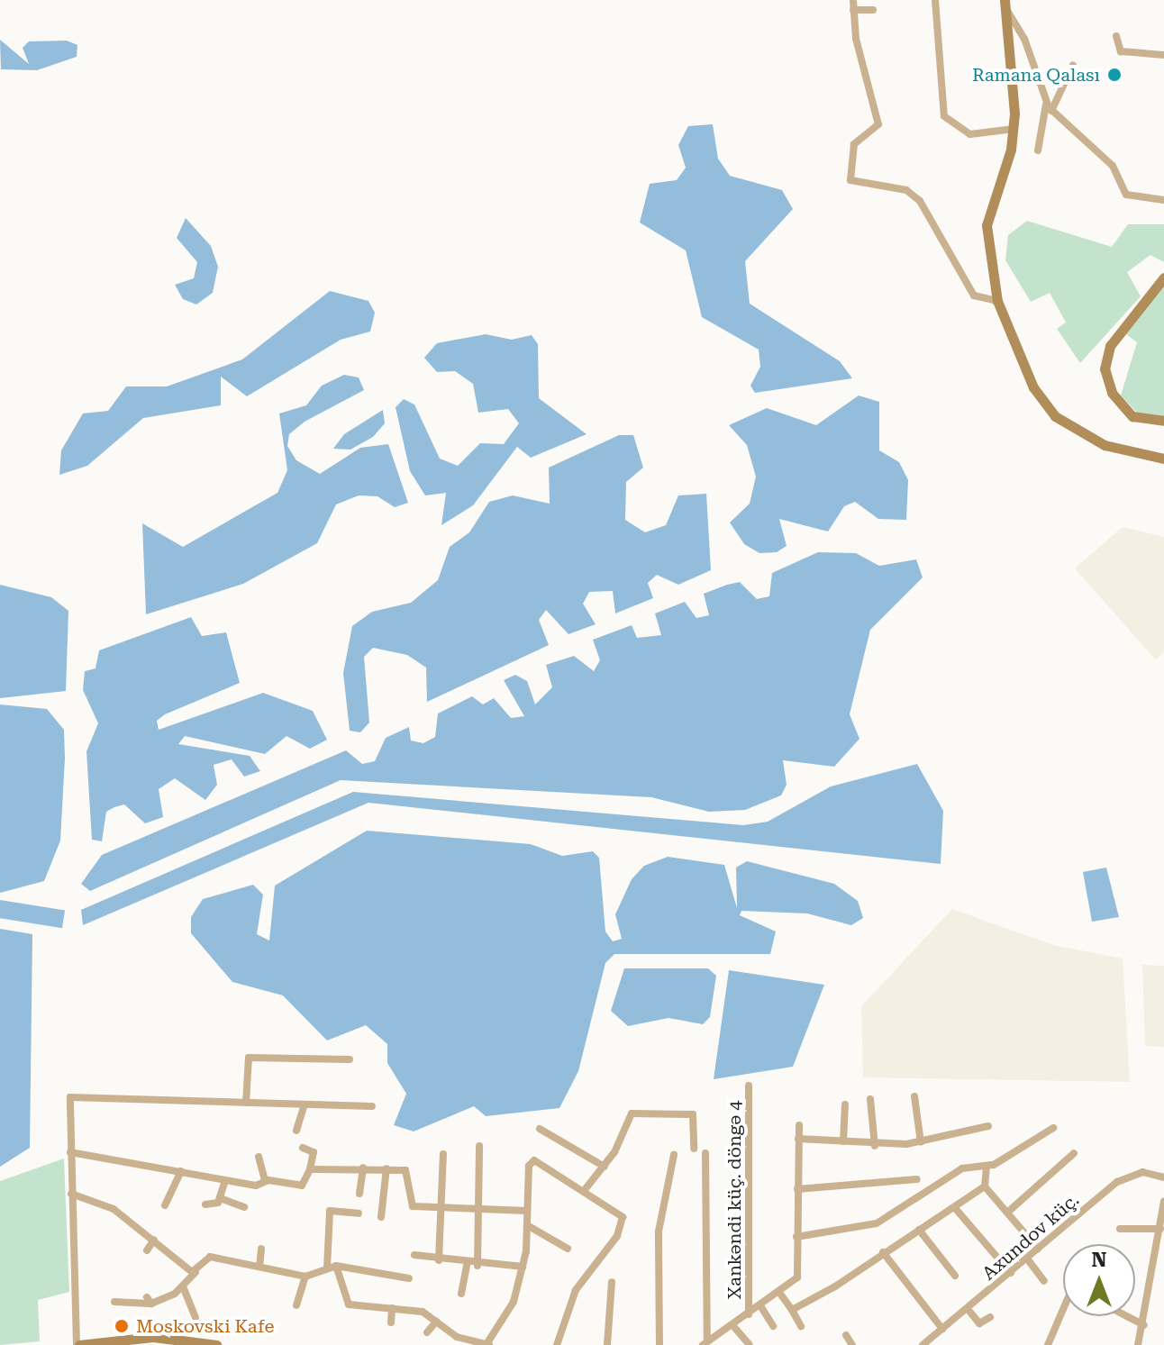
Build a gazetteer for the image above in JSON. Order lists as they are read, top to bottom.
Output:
{
  "streets": {
    "street": ["Xankəndi küç. döngə 4", "Axundov küç."]
  },
  "places": ["Ramana Qalası", "Moskovski Kafe"],
  "north": "top"
}
